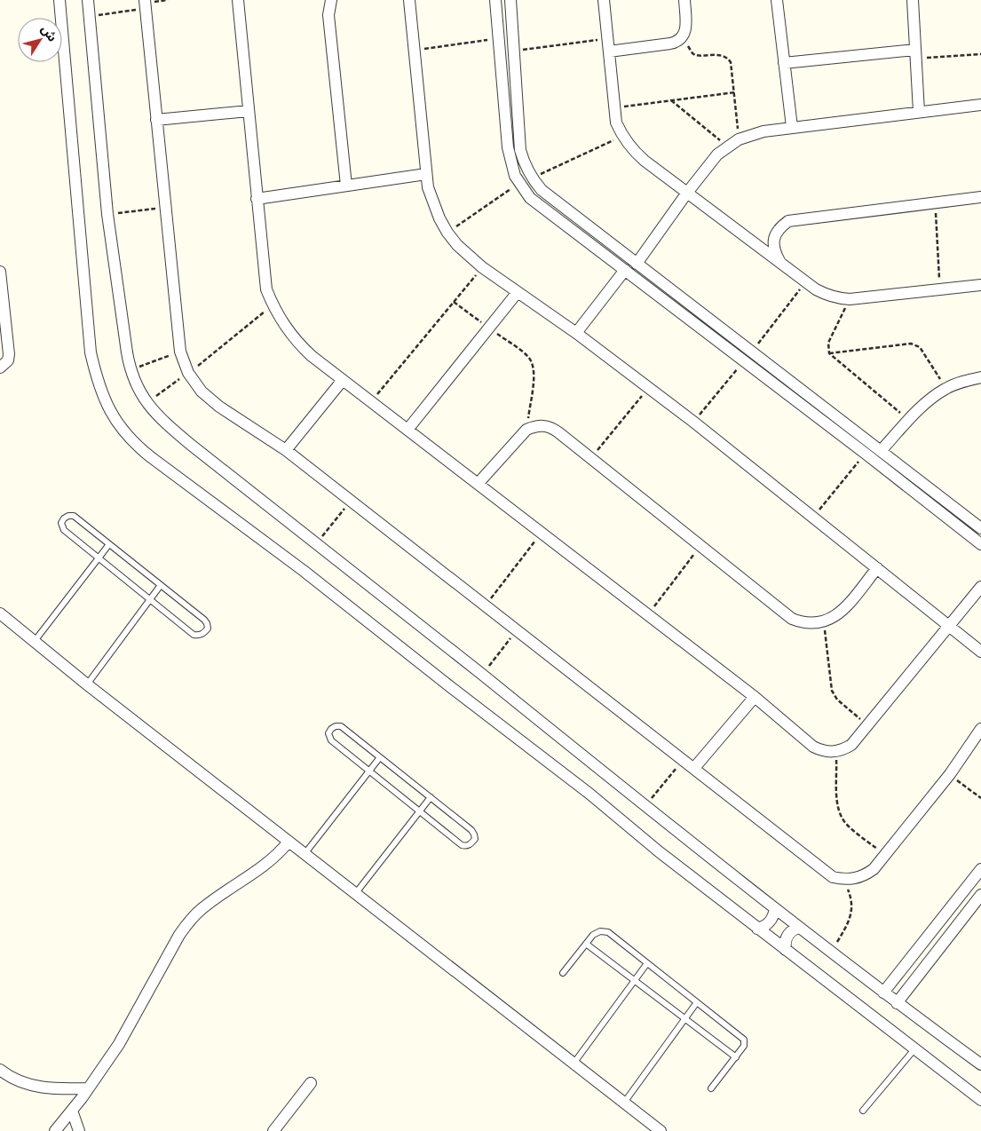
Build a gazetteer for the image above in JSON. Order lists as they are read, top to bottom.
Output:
{
  "north": "top right"
}
